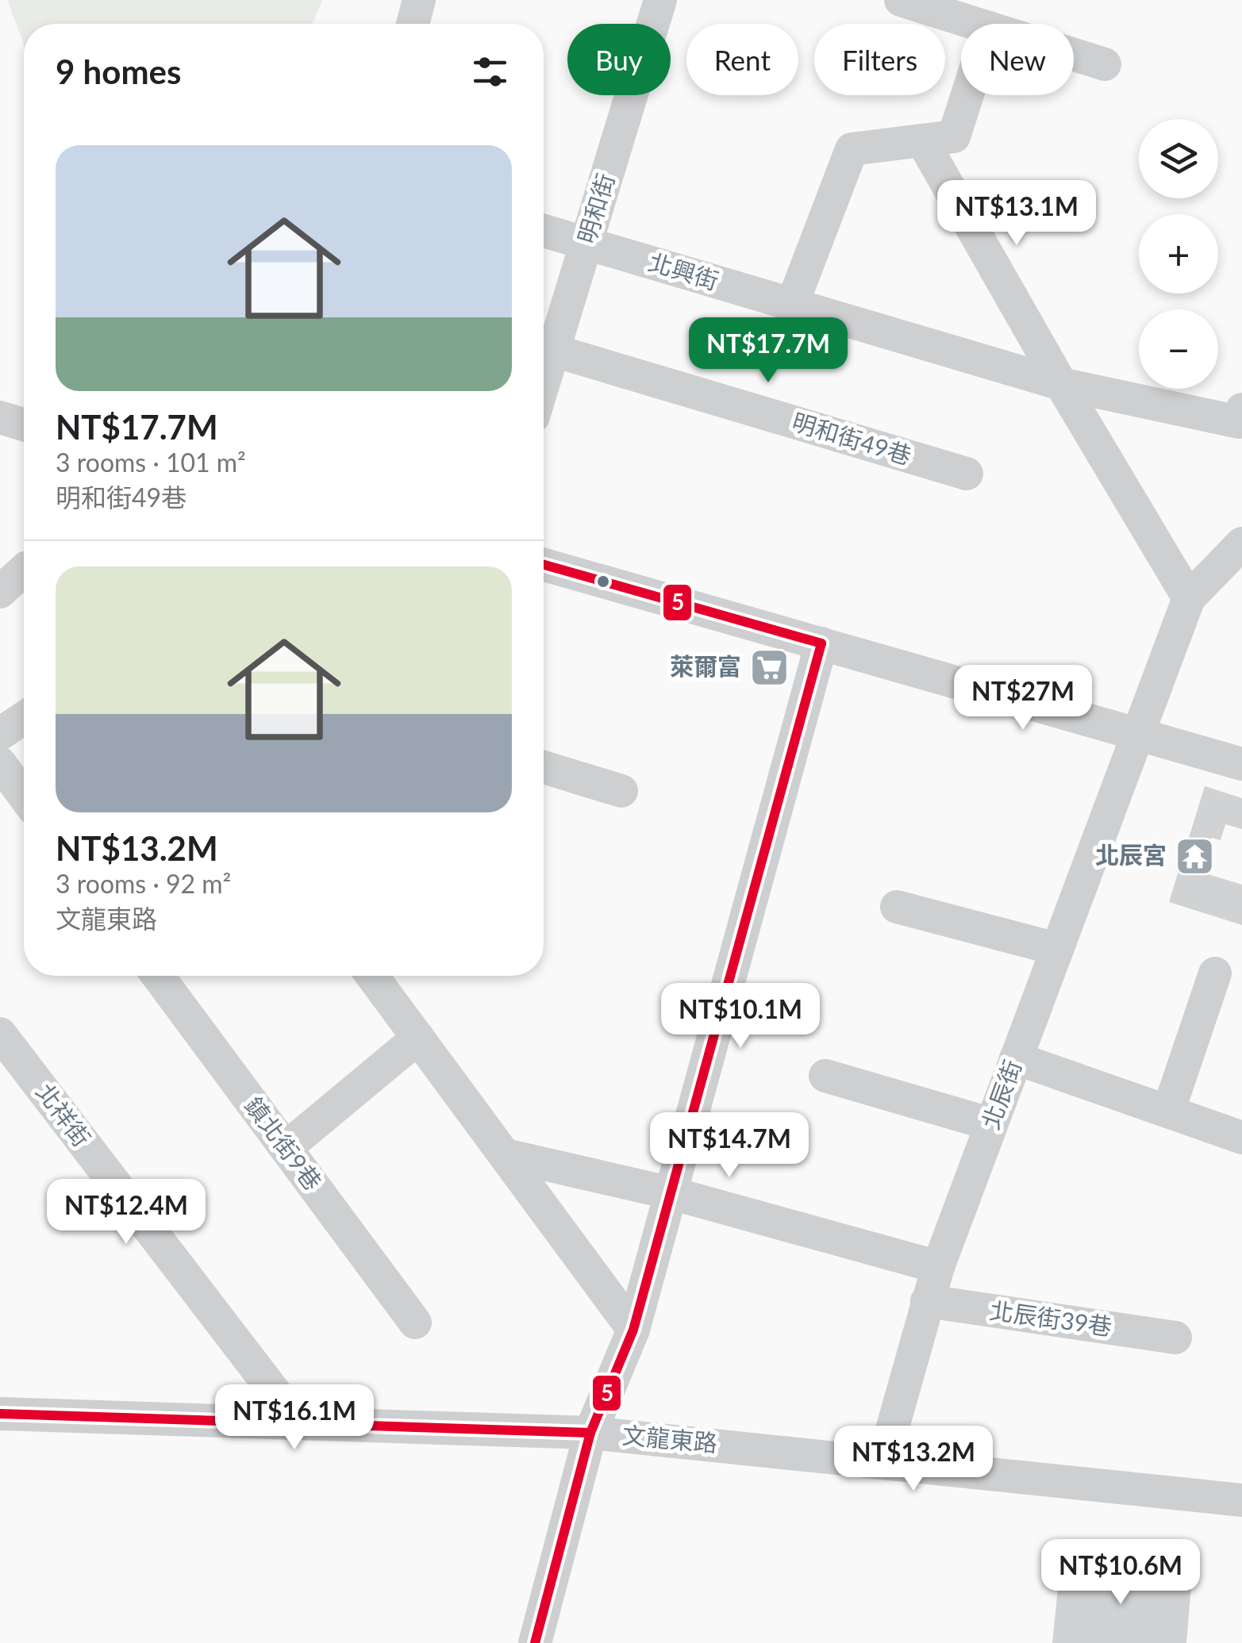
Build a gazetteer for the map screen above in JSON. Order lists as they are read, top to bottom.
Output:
{
  "streets": {
    "street": [
      "明和街",
      "北興街",
      "明和街49巷",
      "北辰街",
      "北祥街",
      "鎮北街9巷",
      "北辰街39巷",
      "文龍東路"
    ]
  },
  "crossings": [
    ["明和街", "北興街"],
    ["明和街", "明和街49巷"],
    ["北辰街", "北辰街39巷"],
    ["北辰街", "文龍東路"],
    ["北祥街", "文龍東路"]
  ],
  "places": {
    "supermarket": ["萊爾富"],
    "temple": ["北辰宮"]
  },
  "lines": ["transit line 5"],
  "page": {
    "chip": [
      "Buy",
      "Rent",
      "Filters",
      "New"
    ],
    "heading": "9 homes",
    "map_buttons": ["+", "−"],
    "list": [
      {
        "name": "NT$17.7M",
        "note": "3 rooms · 101 m² · 明和街49巷"
      },
      {
        "name": "NT$13.2M",
        "note": "3 rooms · 92 m² · 文龍東路"
      }
    ],
    "price": [
      "NT$13.1M",
      "NT$17.7M",
      "NT$27M",
      "NT$10.1M",
      "NT$14.7M",
      "NT$12.4M",
      "NT$16.1M",
      "NT$13.2M",
      "NT$10.6M"
    ]
  }
}
